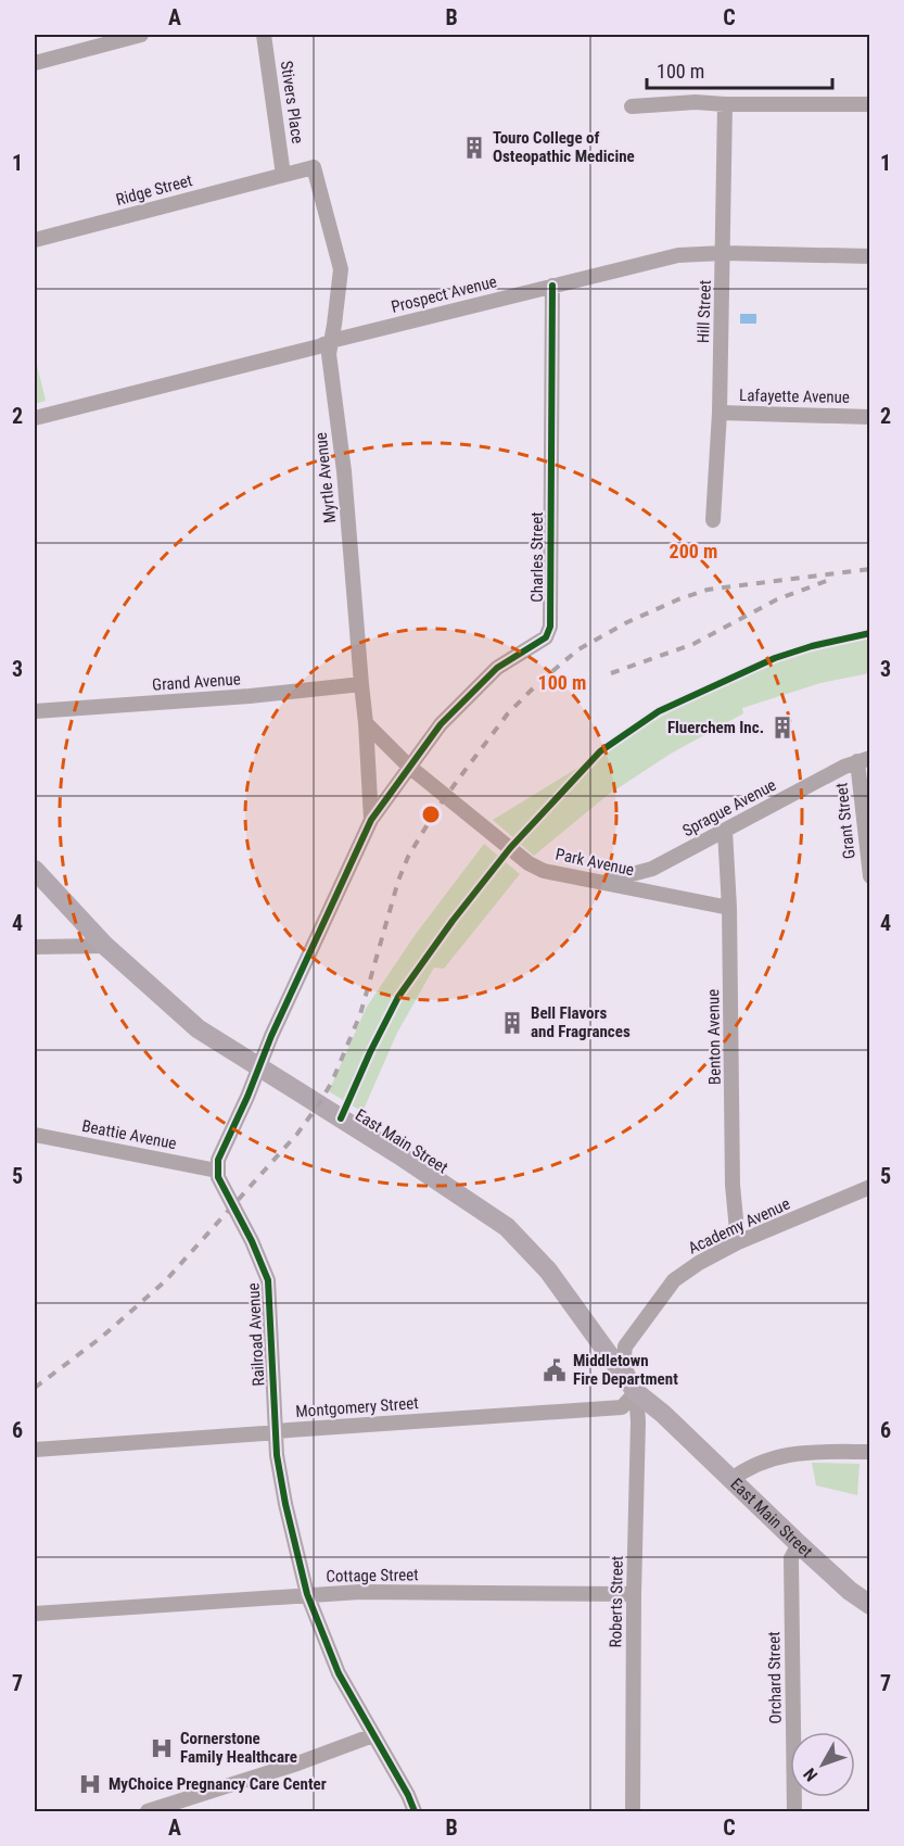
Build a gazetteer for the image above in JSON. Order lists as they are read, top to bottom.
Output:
{
  "streets": {
    "main road": ["East Main Street"],
    "street": [
      "Stivers Place",
      "Ridge Street",
      "Prospect Avenue",
      "Hill Street",
      "Lafayette Avenue",
      "Myrtle Avenue",
      "Charles Street",
      "Grand Avenue",
      "Sprague Avenue",
      "Grant Street",
      "Park Avenue",
      "Benton Avenue",
      "Beattie Avenue",
      "Academy Avenue",
      "Railroad Avenue",
      "Montgomery Street",
      "Cottage Street",
      "Roberts Street",
      "Orchard Street"
    ]
  },
  "crossings": [
    ["Stivers Place", "Ridge Street"],
    ["Stivers Place", "Myrtle Avenue"],
    ["Ridge Street", "Myrtle Avenue"],
    ["Prospect Avenue", "Hill Street"],
    ["Prospect Avenue", "Myrtle Avenue"],
    ["Prospect Avenue", "Charles Street"],
    ["Hill Street", "Lafayette Avenue"],
    ["Myrtle Avenue", "Grand Avenue"],
    ["Charles Street", "Park Avenue"],
    ["Sprague Avenue", "Grant Street"],
    ["Sprague Avenue", "Park Avenue"],
    ["Sprague Avenue", "Benton Avenue"],
    ["Park Avenue", "Benton Avenue"],
    ["Benton Avenue", "Academy Avenue"],
    ["Beattie Avenue", "Railroad Avenue"],
    ["East Main Street", "Academy Avenue"],
    ["East Main Street", "Montgomery Street"],
    ["East Main Street", "Roberts Street"],
    ["East Main Street", "Orchard Street"],
    ["Academy Avenue", "Montgomery Street"],
    ["Academy Avenue", "Roberts Street"],
    ["Railroad Avenue", "Montgomery Street"],
    ["Railroad Avenue", "Cottage Street"],
    ["Montgomery Street", "Roberts Street"],
    ["Cottage Street", "Roberts Street"]
  ],
  "places": {
    "building": ["Touro College of Osteopathic Medicine", "Fluerchem Inc.", "Bell Flavors and Fragrances"],
    "public building": ["Middletown Fire Department"],
    "hospital": ["Cornerstone Family Healthcare", "MyChoice Pregnancy Care Center"]
  },
  "scale_bar": "100 m",
  "north": "bottom left",
  "grid": {
    "columns": ["A", "B", "C"],
    "rows": [
      "1",
      "2",
      "3",
      "4",
      "5",
      "6",
      "7"
    ]
  },
  "rings": ["200 m", "100 m"]
}
